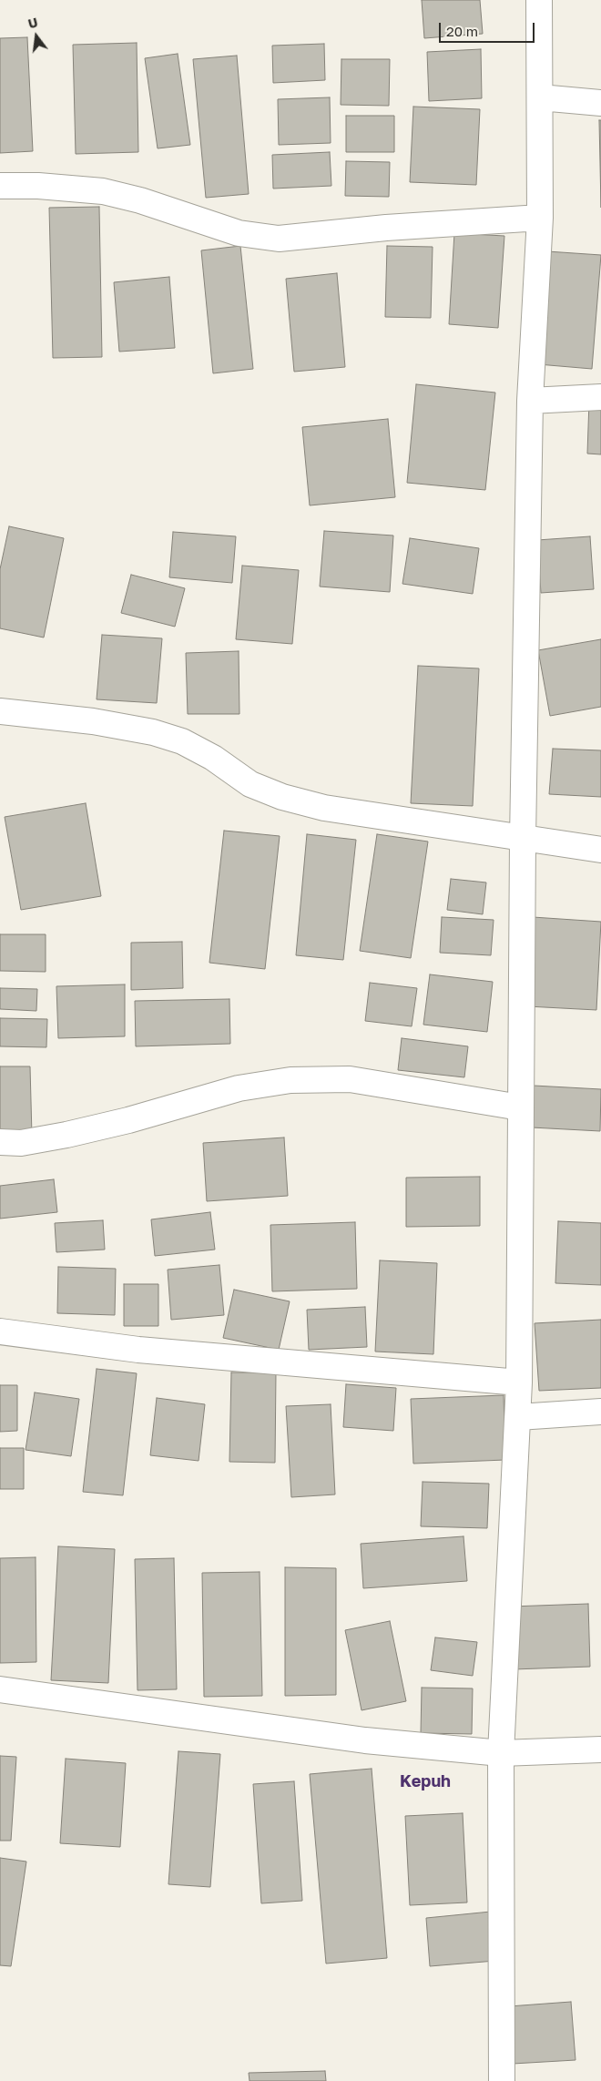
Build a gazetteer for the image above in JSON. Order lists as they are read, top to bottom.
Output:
{
  "districts": ["Kepuh"],
  "scale_bar": "20 m",
  "north": "top"
}
